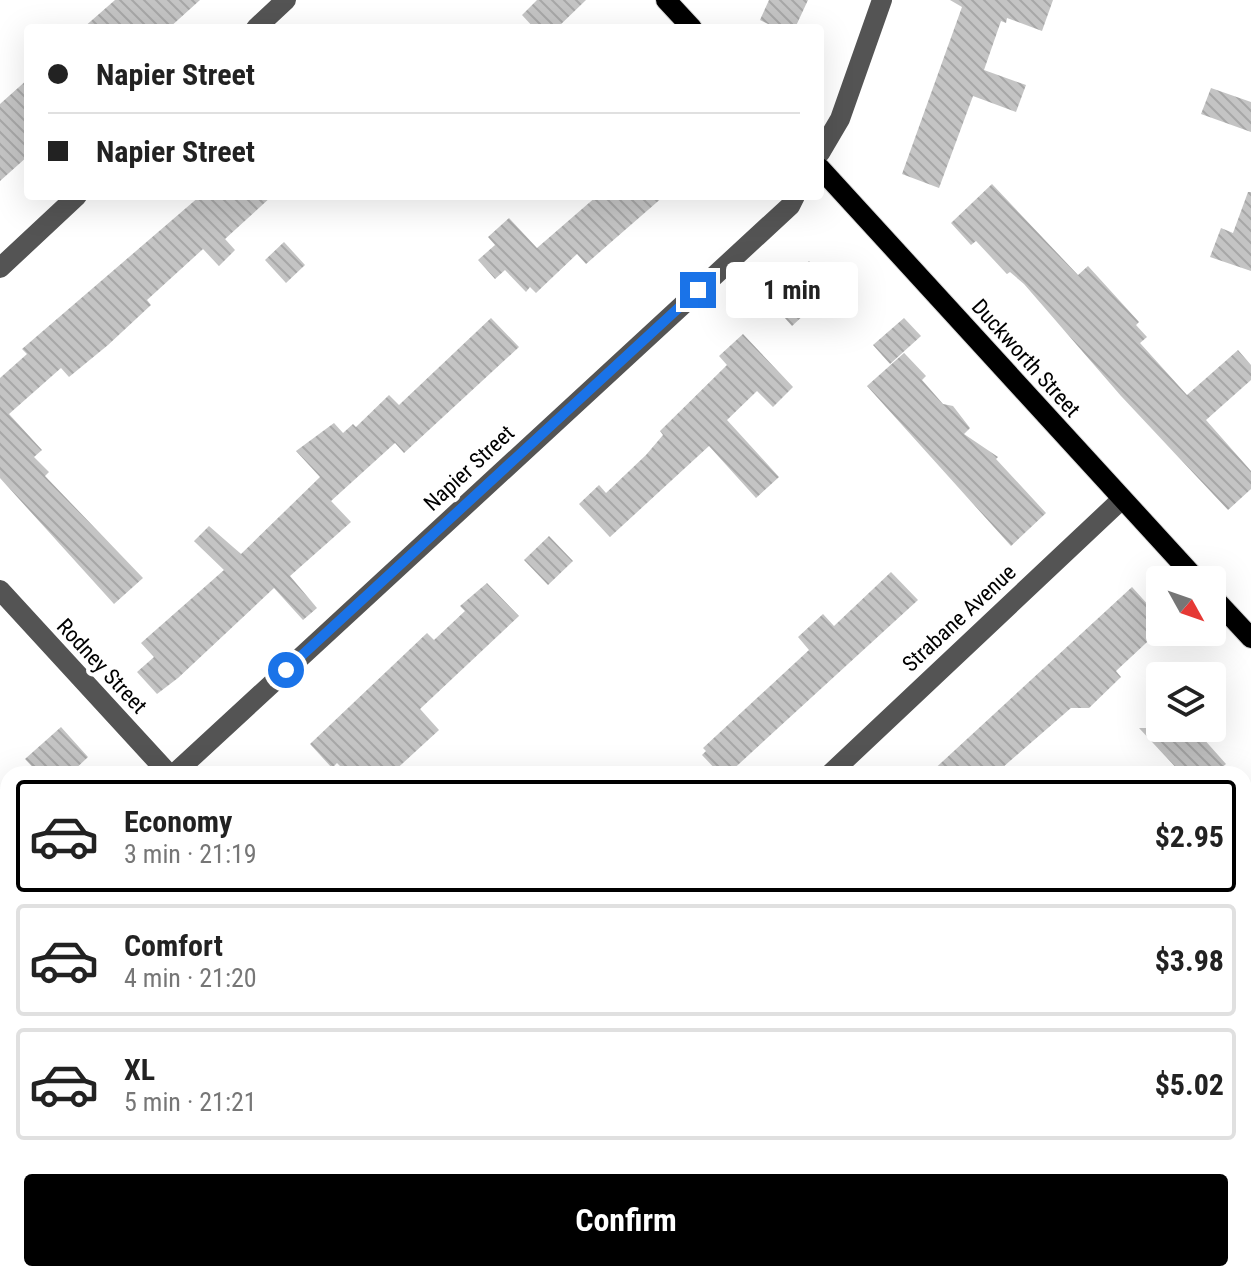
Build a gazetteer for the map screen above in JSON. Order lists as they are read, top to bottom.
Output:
{
  "streets": {
    "main road": ["Duckworth Street"],
    "street": ["Napier Street", "Strabane Avenue", "Rodney Street"]
  },
  "crossings": [
    ["Duckworth Street", "Strabane Avenue"]
  ],
  "north": "bottom right",
  "page": {
    "banner": ["Napier Street", "Napier Street"],
    "bubble": "1 min",
    "list": [
      {
        "name": "Economy",
        "note": "3 min · 21:19",
        "value": "$2.95"
      },
      {
        "name": "Comfort",
        "note": "4 min · 21:20",
        "value": "$3.98"
      },
      {
        "name": "XL",
        "note": "5 min · 21:21",
        "value": "$5.02"
      }
    ],
    "buttons": "Confirm"
  }
}
